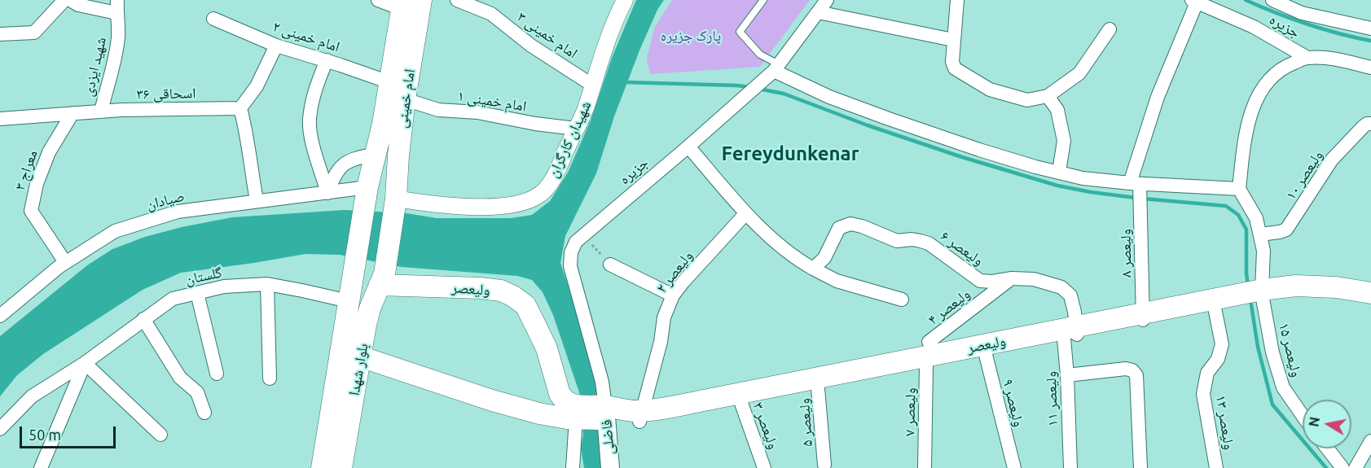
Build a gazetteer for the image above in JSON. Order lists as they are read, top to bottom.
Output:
{
  "streets": {
    "main road": [
      "امام خمینی",
      "ولیعصر",
      "بلوار شهدا",
      "فاضلی"
    ],
    "street": [
      "جزیره",
      "امام خمینی ۳",
      "امام خمینی ۲",
      "شهید ایزدی",
      "اسحاقی ۳۶",
      "امام خمینی ۱",
      "شهیدان کارگران",
      "معراج ۳",
      "ولیعصر ۱۰",
      "صیادان",
      "ولیعصر ۶",
      "ولیعصر ۸",
      "ولیعصر ۲",
      "گلستان",
      "ولیعصر ۴",
      "ولیعصر ۱۵",
      "ولیعصر ۱۱",
      "ولیعصر ۹",
      "ولیعصر ۷",
      "ولیعصر ۵",
      "ولیعصر ۱۳",
      "ولیعصر ۳"
    ]
  },
  "crossings": [
    ["جزیره", "ولیعصر"],
    ["جزیره", "فاضلی"],
    ["امام خمینی ۳", "شهیدان کارگران"],
    ["امام خمینی ۲", "امام خمینی"],
    ["شهید ایزدی", "اسحاقی ۳۶"],
    ["اسحاقی ۳۶", "معراج ۳"],
    ["امام خمینی", "امام خمینی ۱"],
    ["امام خمینی", "شهیدان کارگران"],
    ["امام خمینی", "صیادان"],
    ["امام خمینی", "ولیعصر"],
    ["امام خمینی", "بلوار شهدا"],
    ["امام خمینی ۱", "شهیدان کارگران"],
    ["معراج ۳", "صیادان"],
    ["صیادان", "بلوار شهدا"],
    ["ولیعصر ۶", "ولیعصر"],
    ["ولیعصر ۶", "ولیعصر ۴"],
    ["ولیعصر ۶", "ولیعصر ۱۱"],
    ["ولیعصر ۸", "ولیعصر"],
    ["ولیعصر ۲", "ولیعصر"],
    ["گلستان", "بلوار شهدا"],
    ["ولیعصر", "ولیعصر ۴"],
    ["ولیعصر", "ولیعصر ۱۵"],
    ["ولیعصر", "بلوار شهدا"],
    ["ولیعصر", "ولیعصر ۱۱"],
    ["ولیعصر", "ولیعصر ۹"],
    ["ولیعصر", "ولیعصر ۷"],
    ["ولیعصر", "ولیعصر ۵"],
    ["ولیعصر", "ولیعصر ۱۳"],
    ["ولیعصر", "ولیعصر ۳"],
    ["ولیعصر", "فاضلی"],
    ["ولیعصر ۴", "ولیعصر ۷"]
  ],
  "districts": ["Fereydunkenar"],
  "parks": ["پارک جزیره"],
  "scale_bar": "50 m",
  "north": "left"
}
